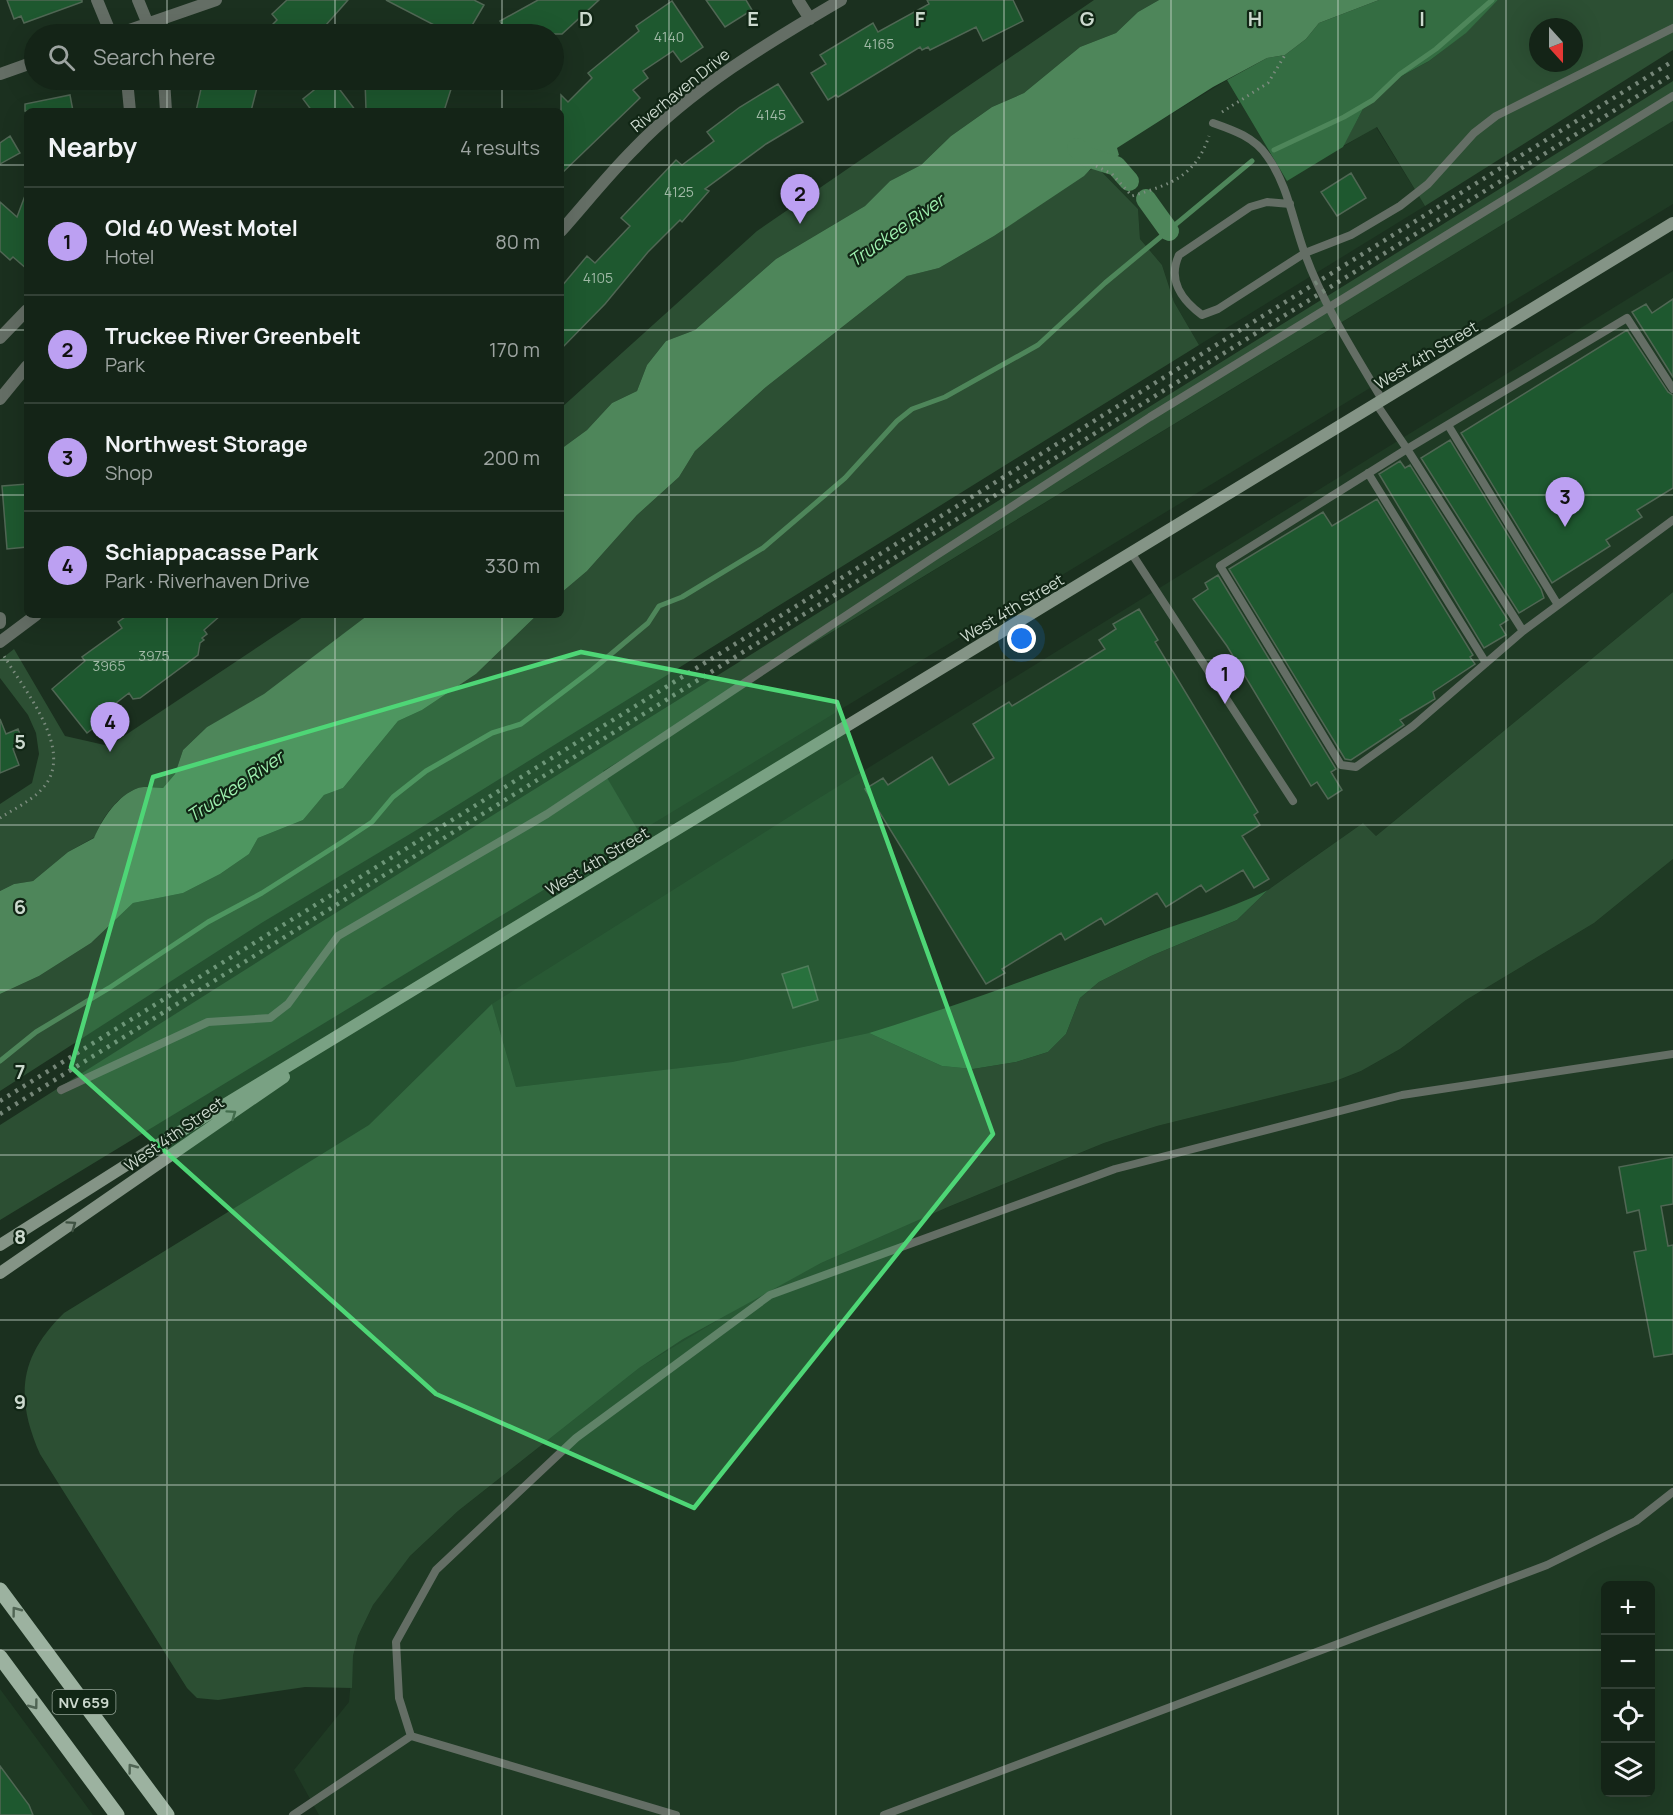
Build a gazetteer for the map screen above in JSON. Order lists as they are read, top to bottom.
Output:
{
  "streets": {
    "main road": ["West 4th Street", "NV 659"],
    "street": ["Riverhaven Drive"]
  },
  "water": ["Truckee River"],
  "house_numbers": [
    "4140",
    "4165",
    "4145",
    "4125",
    "4105",
    "3975",
    "3965"
  ],
  "north": "bottom",
  "page": {
    "search": "Search here",
    "heading": ["Nearby", "4 results"],
    "pins": [
      "2",
      "3",
      "1",
      "4"
    ],
    "list": [
      {
        "mark": "1",
        "name": "Old 40 West Motel",
        "note": "Hotel",
        "value": "80 m"
      },
      {
        "mark": "2",
        "name": "Truckee River Greenbelt",
        "note": "Park",
        "value": "170 m"
      },
      {
        "mark": "3",
        "name": "Northwest Storage",
        "note": "Shop",
        "value": "200 m"
      },
      {
        "mark": "4",
        "name": "Schiappacasse Park",
        "note": "Park · Riverhaven Drive",
        "value": "330 m"
      }
    ],
    "map_buttons": ["+", "−"]
  },
  "grid": {
    "columns": [
      "D",
      "E",
      "F",
      "G",
      "H",
      "I"
    ],
    "rows": [
      "5",
      "6",
      "7",
      "8",
      "9"
    ]
  }
}
